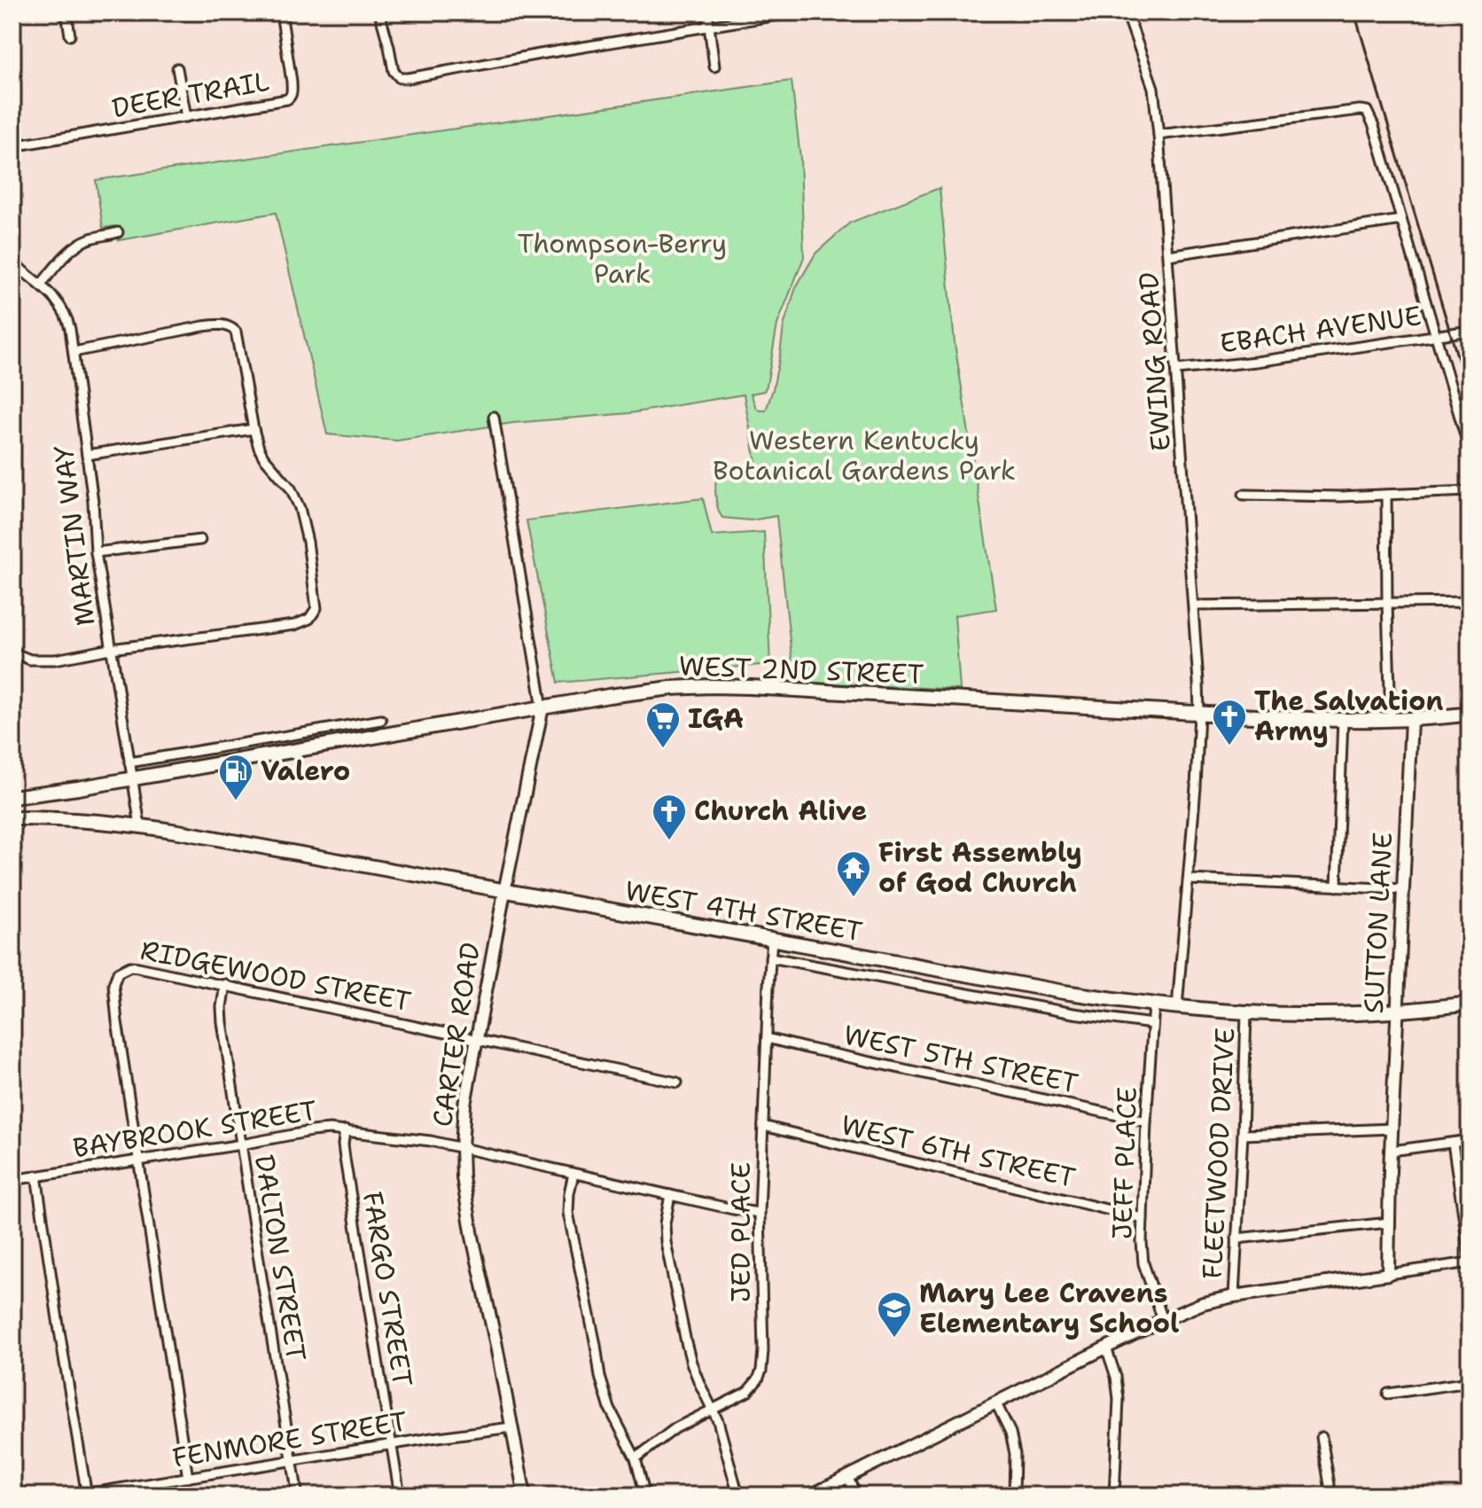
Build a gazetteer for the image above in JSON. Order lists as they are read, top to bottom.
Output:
{
  "streets": {
    "main road": ["WEST 2ND STREET", "WEST 4TH STREET"],
    "street": [
      "DEER TRAIL",
      "EBACH AVENUE",
      "EWING ROAD",
      "MARTIN WAY",
      "SUTTON LANE",
      "RIDGEWOOD STREET",
      "CARTER ROAD",
      "WEST 5TH STREET",
      "BAYBROOK STREET",
      "WEST 6TH STREET",
      "FLEETWOOD DRIVE",
      "JEFF PLACE",
      "JED PLACE",
      "DALTON STREET",
      "FARGO STREET",
      "FENMORE STREET"
    ]
  },
  "crossings": [
    ["EBACH AVENUE", "EWING ROAD"],
    ["EWING ROAD", "WEST 2ND STREET"],
    ["EWING ROAD", "WEST 4TH STREET"],
    ["MARTIN WAY", "WEST 2ND STREET"],
    ["MARTIN WAY", "WEST 4TH STREET"],
    ["WEST 2ND STREET", "SUTTON LANE"],
    ["WEST 2ND STREET", "CARTER ROAD"],
    ["WEST 4TH STREET", "SUTTON LANE"],
    ["WEST 4TH STREET", "CARTER ROAD"],
    ["WEST 4TH STREET", "FLEETWOOD DRIVE"],
    ["WEST 4TH STREET", "JEFF PLACE"],
    ["WEST 4TH STREET", "JED PLACE"],
    ["RIDGEWOOD STREET", "CARTER ROAD"],
    ["RIDGEWOOD STREET", "BAYBROOK STREET"],
    ["RIDGEWOOD STREET", "DALTON STREET"],
    ["RIDGEWOOD STREET", "FENMORE STREET"],
    ["CARTER ROAD", "BAYBROOK STREET"],
    ["CARTER ROAD", "FENMORE STREET"],
    ["WEST 5TH STREET", "JEFF PLACE"],
    ["WEST 5TH STREET", "JED PLACE"],
    ["BAYBROOK STREET", "JED PLACE"],
    ["BAYBROOK STREET", "DALTON STREET"],
    ["BAYBROOK STREET", "FARGO STREET"],
    ["WEST 6TH STREET", "JEFF PLACE"],
    ["WEST 6TH STREET", "JED PLACE"],
    ["DALTON STREET", "FENMORE STREET"],
    ["FARGO STREET", "FENMORE STREET"]
  ],
  "parks": ["Thompson-Berry Park", "Western Kentucky Botanical Gardens Park"],
  "places": {
    "church": ["The Salvation Army", "Church Alive"],
    "supermarket": ["IGA"],
    "fuel station": ["Valero"],
    "temple": ["First Assembly of God Church"],
    "school or university": ["Mary Lee Cravens Elementary School"]
  }
}
